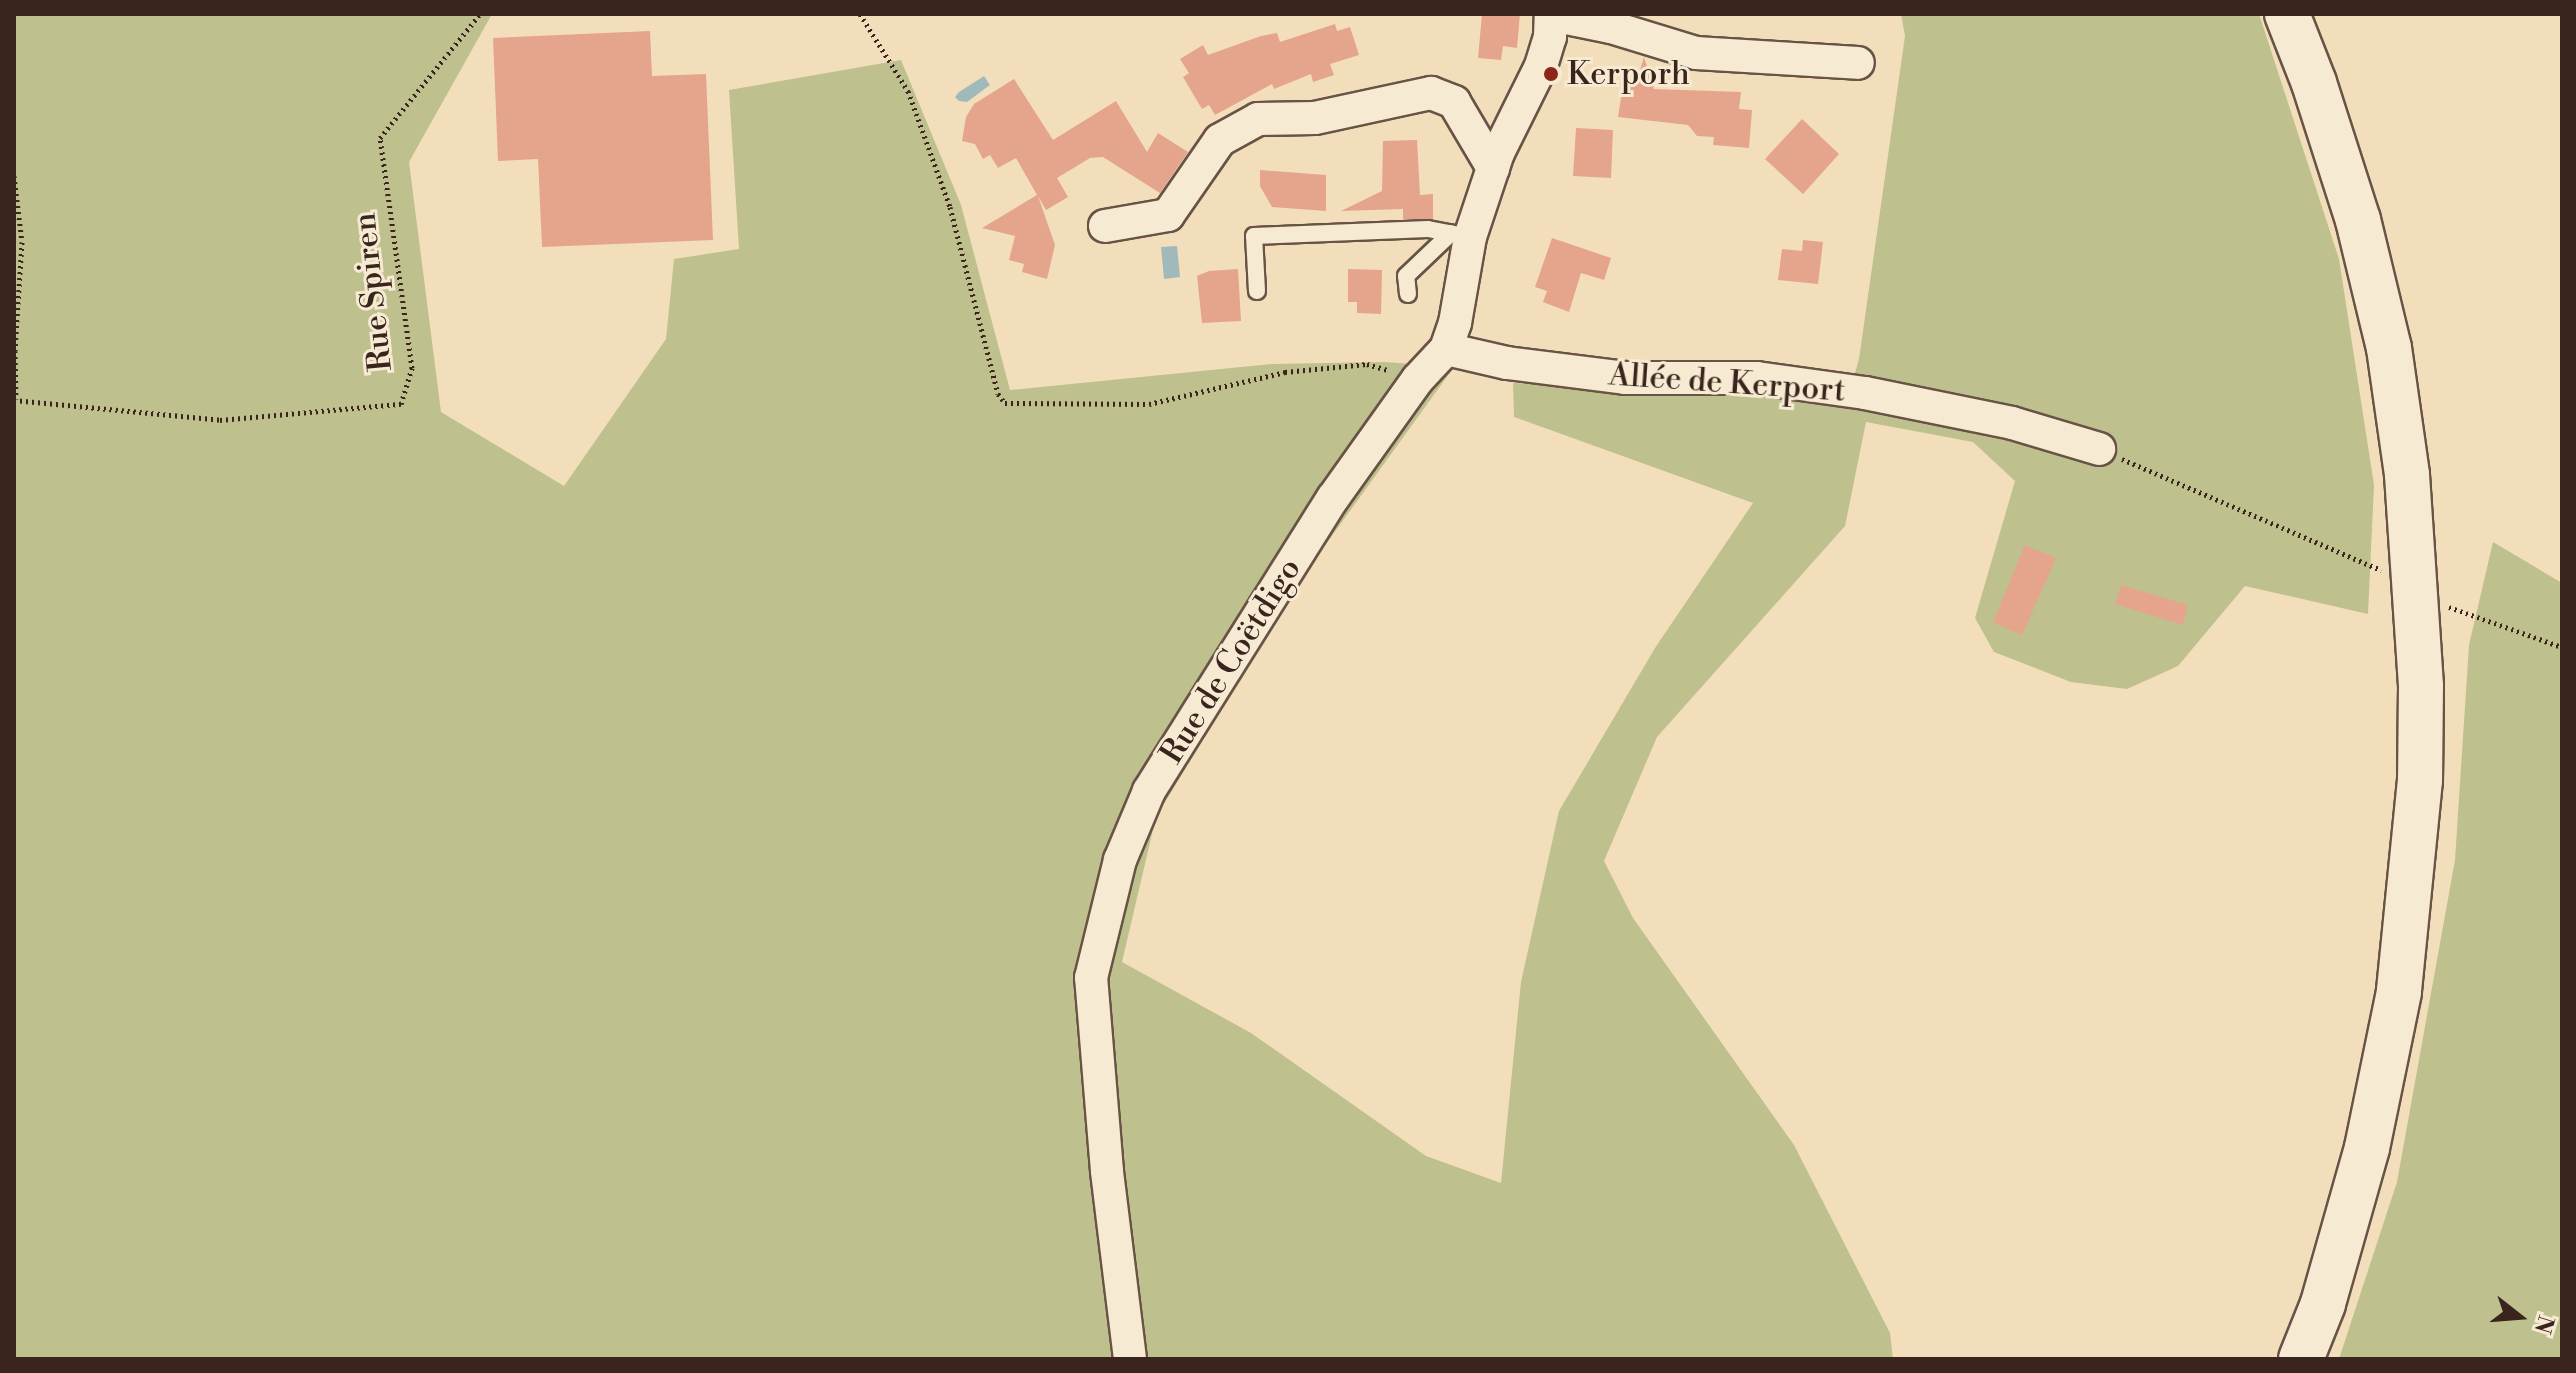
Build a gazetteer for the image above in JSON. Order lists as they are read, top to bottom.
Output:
{
  "streets": {
    "street": ["Allée de Kerport", "Rue de Coëtdigo"],
    "path": ["Rue Spiren"]
  },
  "crossings": [
    ["Allée de Kerport", "Rue de Coëtdigo"]
  ],
  "places": ["Kerporh"],
  "north": "right"
}
